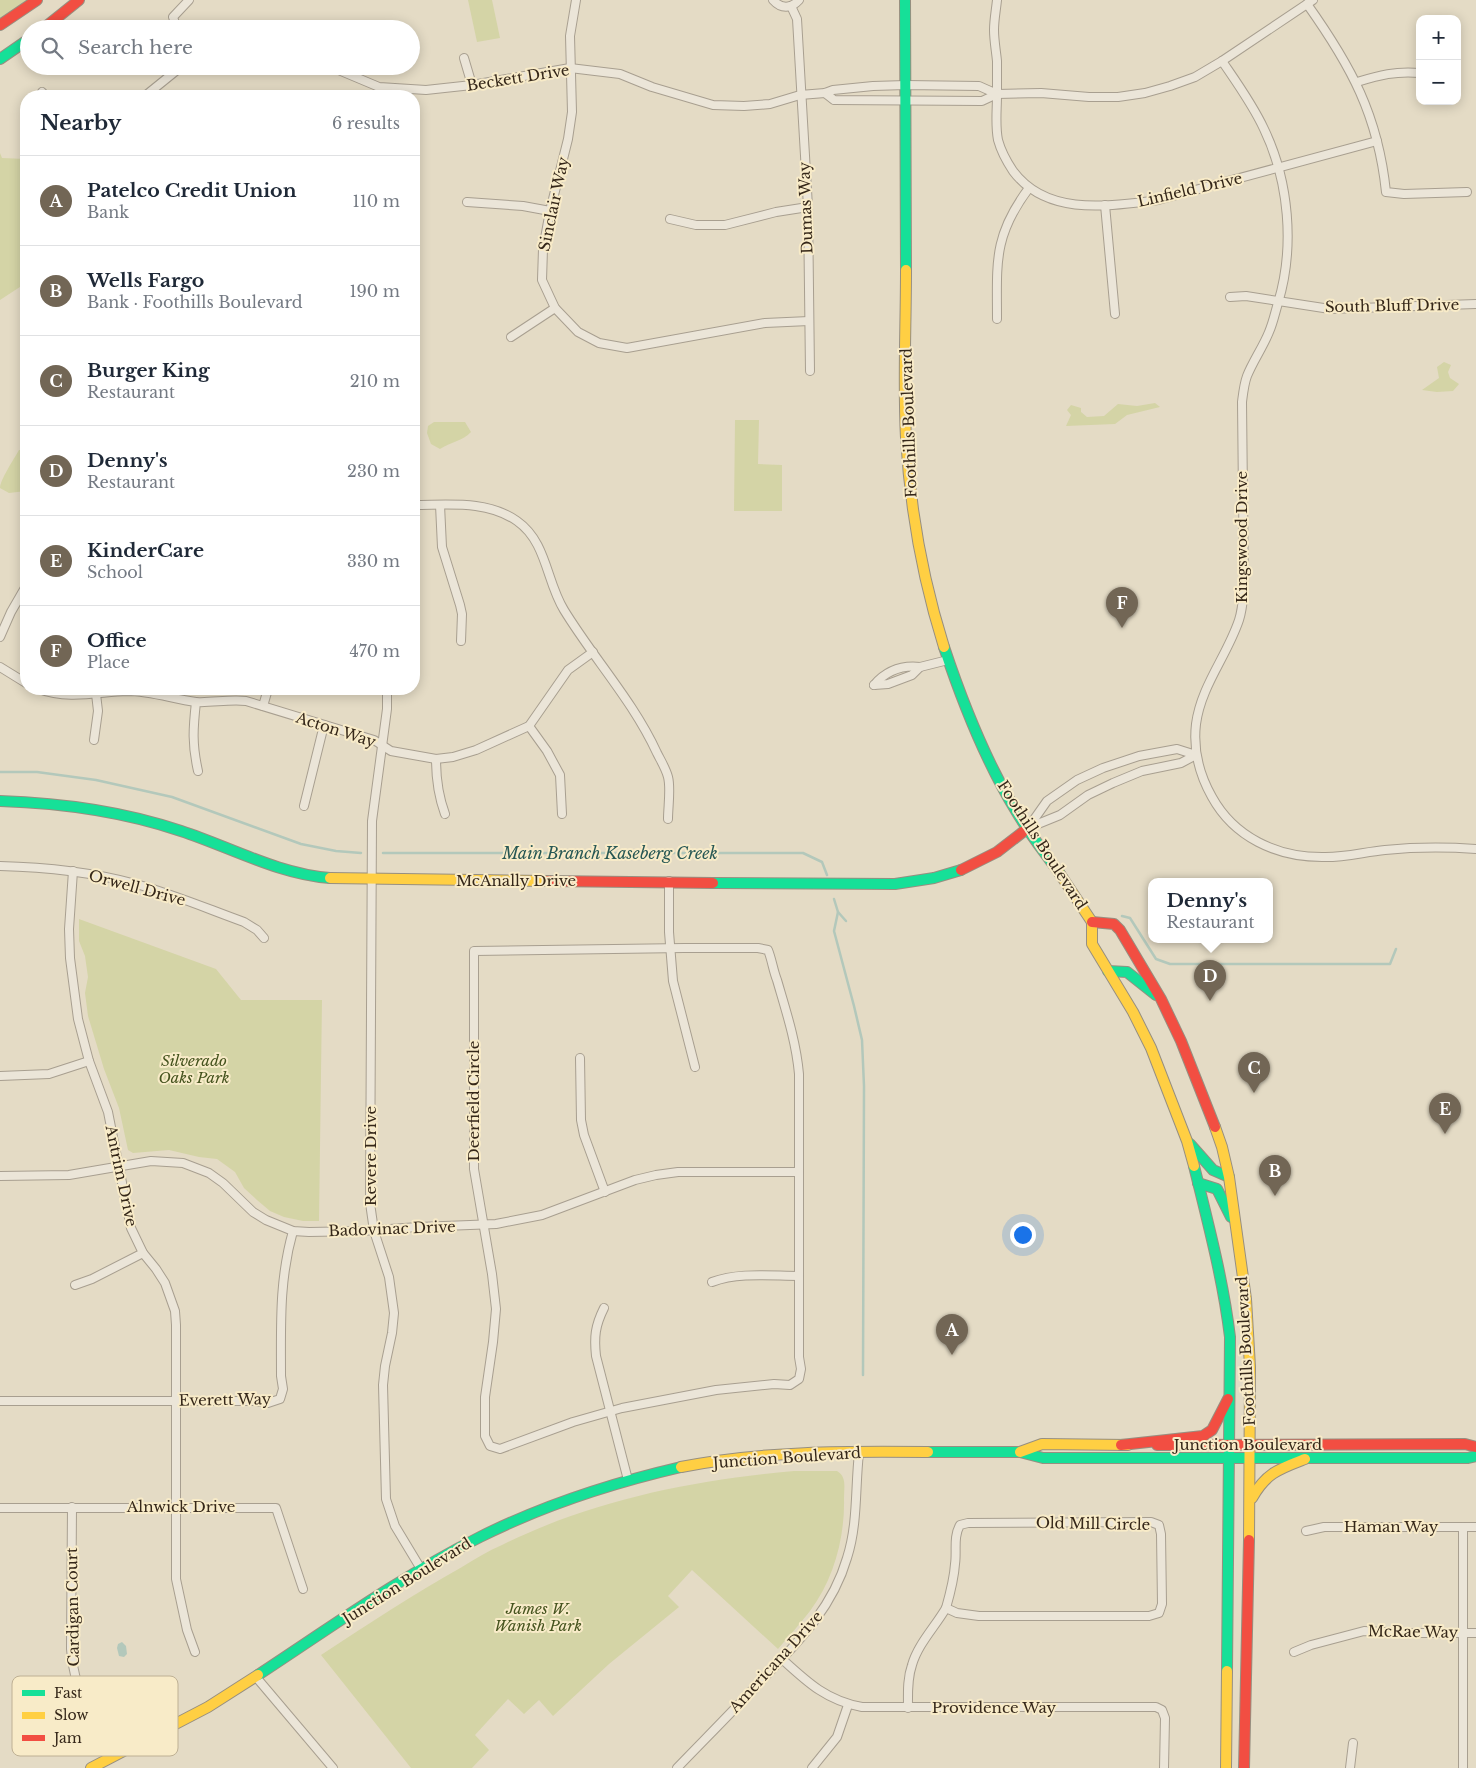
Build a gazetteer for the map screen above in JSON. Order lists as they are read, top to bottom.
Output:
{
  "streets": {
    "main road": ["Foothills Boulevard", "McAnally Drive", "Junction Boulevard"],
    "street": [
      "Beckett Drive",
      "Linfield Drive",
      "Sinclair Way",
      "Dumas Way",
      "South Bluff Drive",
      "Kingswood Drive",
      "Acton Way",
      "Orwell Drive",
      "Deerfield Circle",
      "Revere Drive",
      "Antrim Drive",
      "Badovinac Drive",
      "Everett Way",
      "Alnwick Drive",
      "Old Mill Circle",
      "Haman Way",
      "Cardigan Court",
      "McRae Way",
      "Americana Drive",
      "Providence Way"
    ]
  },
  "crossings": [
    ["Beckett Drive", "Sinclair Way"],
    ["Beckett Drive", "Dumas Way"],
    ["Beckett Drive", "Foothills Boulevard"],
    ["Linfield Drive", "Kingswood Drive"],
    ["Sinclair Way", "Dumas Way"],
    ["South Bluff Drive", "Kingswood Drive"],
    ["Foothills Boulevard", "McAnally Drive"],
    ["Foothills Boulevard", "Junction Boulevard"],
    ["Kingswood Drive", "McAnally Drive"],
    ["Acton Way", "Revere Drive"],
    ["McAnally Drive", "Revere Drive"],
    ["Orwell Drive", "Antrim Drive"],
    ["Deerfield Circle", "Badovinac Drive"],
    ["Revere Drive", "Badovinac Drive"],
    ["Revere Drive", "Junction Boulevard"],
    ["Antrim Drive", "Badovinac Drive"],
    ["Antrim Drive", "Everett Way"],
    ["Antrim Drive", "Alnwick Drive"],
    ["Badovinac Drive", "Everett Way"],
    ["Junction Boulevard", "Americana Drive"],
    ["Alnwick Drive", "Cardigan Court"],
    ["Old Mill Circle", "Providence Way"],
    ["Americana Drive", "Providence Way"]
  ],
  "water": ["Main Branch Kaseberg Creek"],
  "parks": ["Silverado Oaks Park", "James W. Wanish Park"],
  "legend": ["Fast", "Slow", "Jam"],
  "page": {
    "map_buttons": ["+", "−"],
    "search": "Search here",
    "heading": ["Nearby", "6 results"],
    "list": [
      {
        "mark": "A",
        "name": "Patelco Credit Union",
        "note": "Bank",
        "value": "110 m"
      },
      {
        "mark": "B",
        "name": "Wells Fargo",
        "note": "Bank · Foothills Boulevard",
        "value": "190 m"
      },
      {
        "mark": "C",
        "name": "Burger King",
        "note": "Restaurant",
        "value": "210 m"
      },
      {
        "mark": "D",
        "name": "Denny's",
        "note": "Restaurant",
        "value": "230 m"
      },
      {
        "mark": "E",
        "name": "KinderCare",
        "note": "School",
        "value": "330 m"
      },
      {
        "mark": "F",
        "name": "Office",
        "note": "Place",
        "value": "470 m"
      }
    ],
    "pins": [
      "F",
      "D",
      "C",
      "E",
      "B",
      "A"
    ],
    "popup": ["Denny's", "Restaurant"]
  }
}
